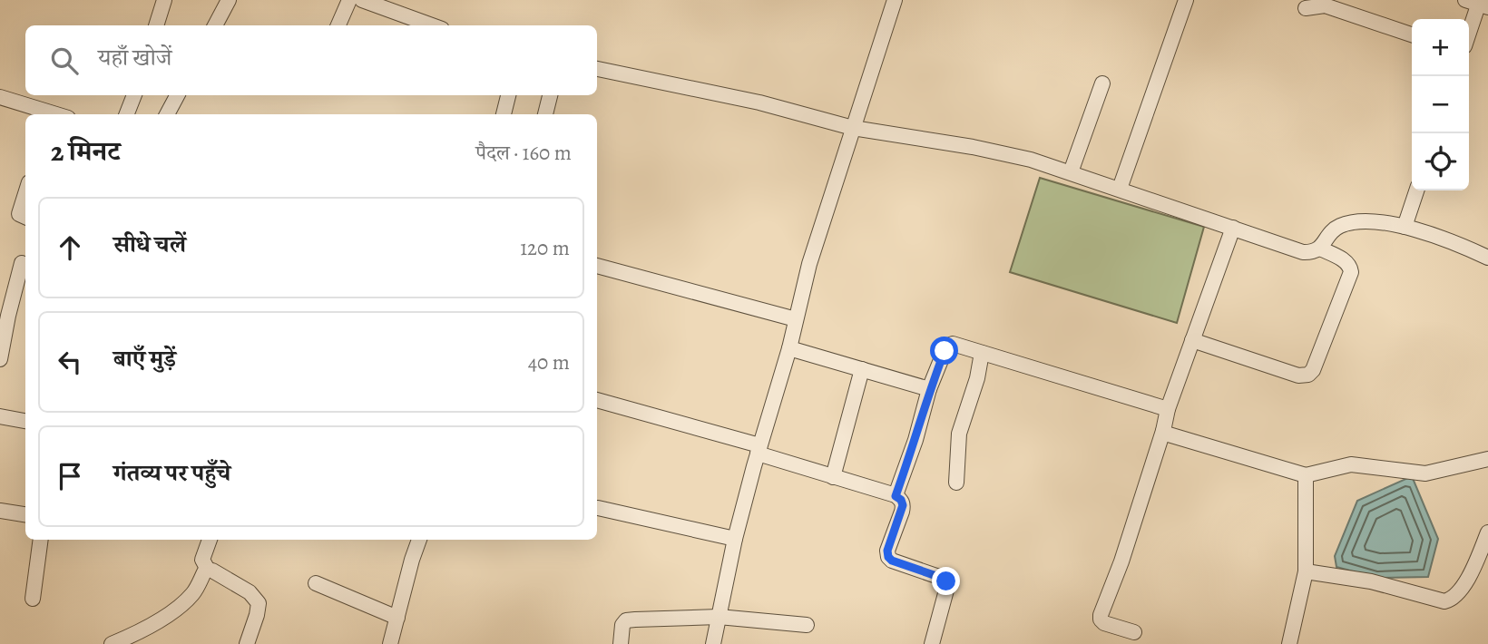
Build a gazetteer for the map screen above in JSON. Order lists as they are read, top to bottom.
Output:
{
  "page": {
    "map_buttons": ["+", "−"],
    "search": "यहाँ खोजें",
    "heading": ["2 मिनट", "पैदल · 160 m"],
    "list": [
      ["सीधे चलें", "120 m"],
      ["बाएँ मुड़ें", "40 m"],
      "गंतव्य पर पहुँचे"
    ]
  }
}
